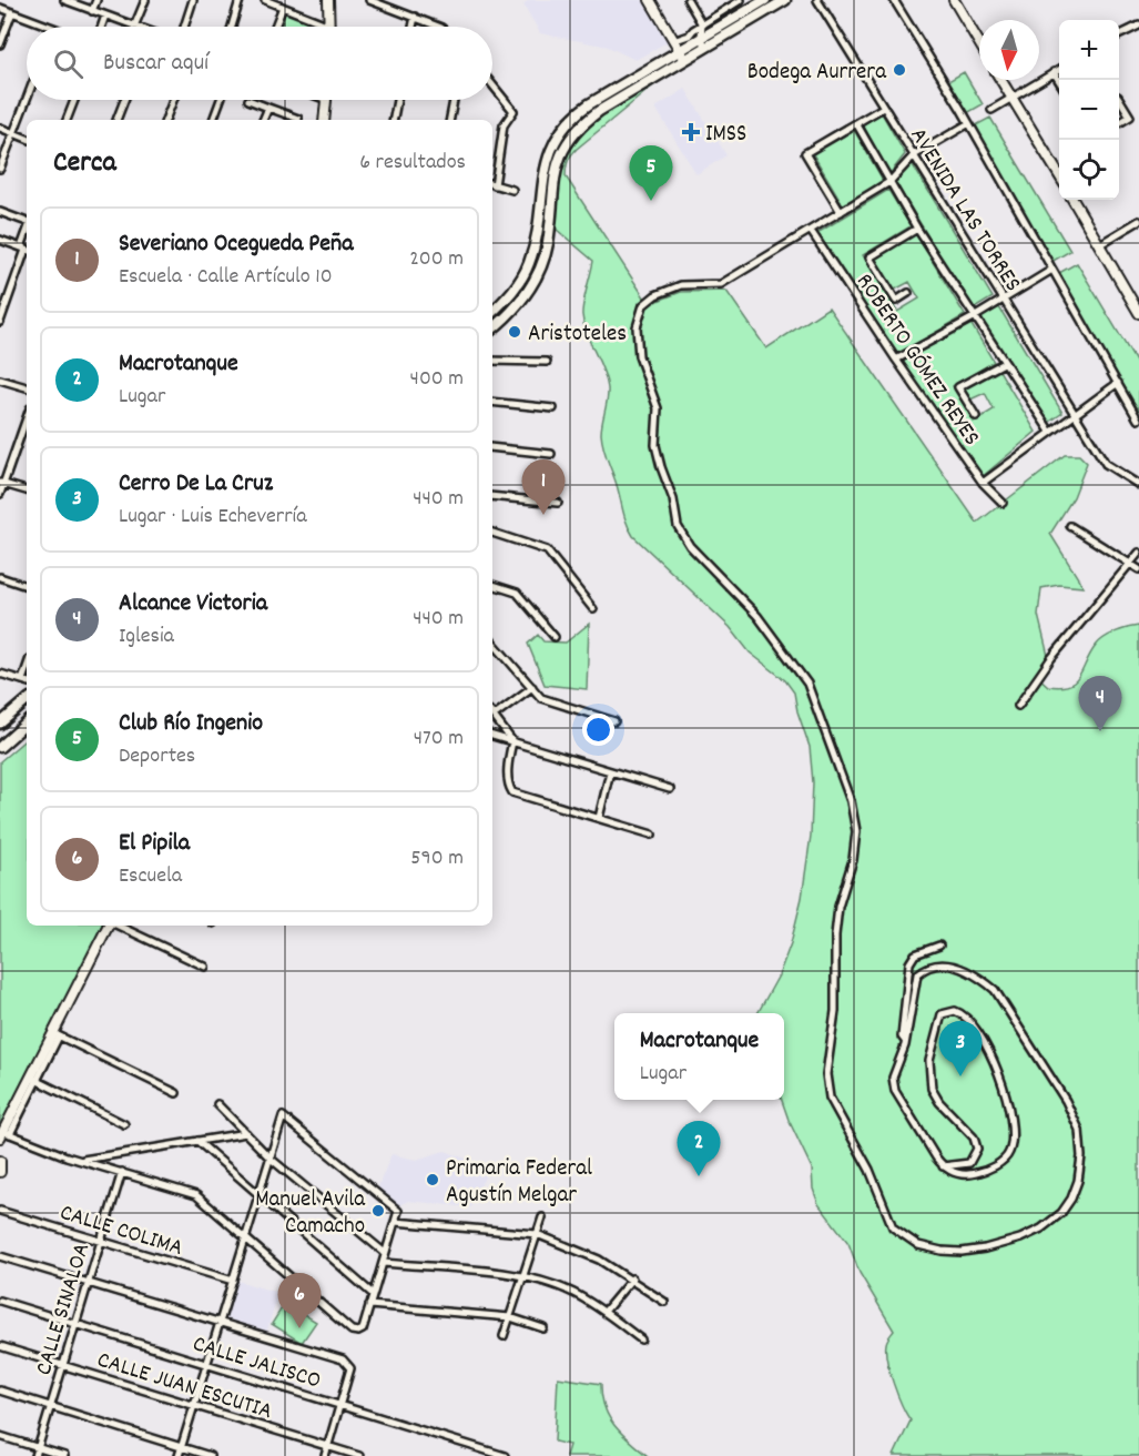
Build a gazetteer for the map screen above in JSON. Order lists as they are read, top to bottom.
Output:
{
  "streets": {
    "street": [
      "AVENIDA LAS TORRES",
      "ROBERTO GÓMEZ REYES",
      "CALLE COLIMA",
      "CALLE SINALOA",
      "CALLE JALISCO",
      "CALLE JUAN ESCUTIA"
    ]
  },
  "crossings": [
    ["CALLE COLIMA", "CALLE SINALOA"],
    ["CALLE SINALOA", "CALLE JALISCO"],
    ["CALLE SINALOA", "CALLE JUAN ESCUTIA"]
  ],
  "places": {
    "other": [
      "Bodega Aurrera",
      "Aristoteles",
      "Primaria Federal Agustín Melgar",
      "Manuel Avila Camacho"
    ],
    "health": ["IMSS"]
  },
  "north": "bottom",
  "page": {
    "map_buttons": ["+", "−"],
    "search": "Buscar aquí",
    "heading": ["Cerca", "6 resultados"],
    "pins": [
      "5",
      "1",
      "4",
      "3",
      "2",
      "6"
    ],
    "list": [
      {
        "mark": "1",
        "name": "Severiano Ocegueda Peña",
        "note": "Escuela · Calle Artículo 10",
        "value": "200 m"
      },
      {
        "mark": "2",
        "name": "Macrotanque",
        "note": "Lugar",
        "value": "400 m"
      },
      {
        "mark": "3",
        "name": "Cerro De La Cruz",
        "note": "Lugar · Luis Echeverría",
        "value": "440 m"
      },
      {
        "mark": "4",
        "name": "Alcance Victoria",
        "note": "Iglesia",
        "value": "440 m"
      },
      {
        "mark": "5",
        "name": "Club Río Ingenio",
        "note": "Deportes",
        "value": "470 m"
      },
      {
        "mark": "6",
        "name": "El Pipila",
        "note": "Escuela",
        "value": "590 m"
      }
    ],
    "popup": ["Macrotanque", "Lugar"]
  }
}
